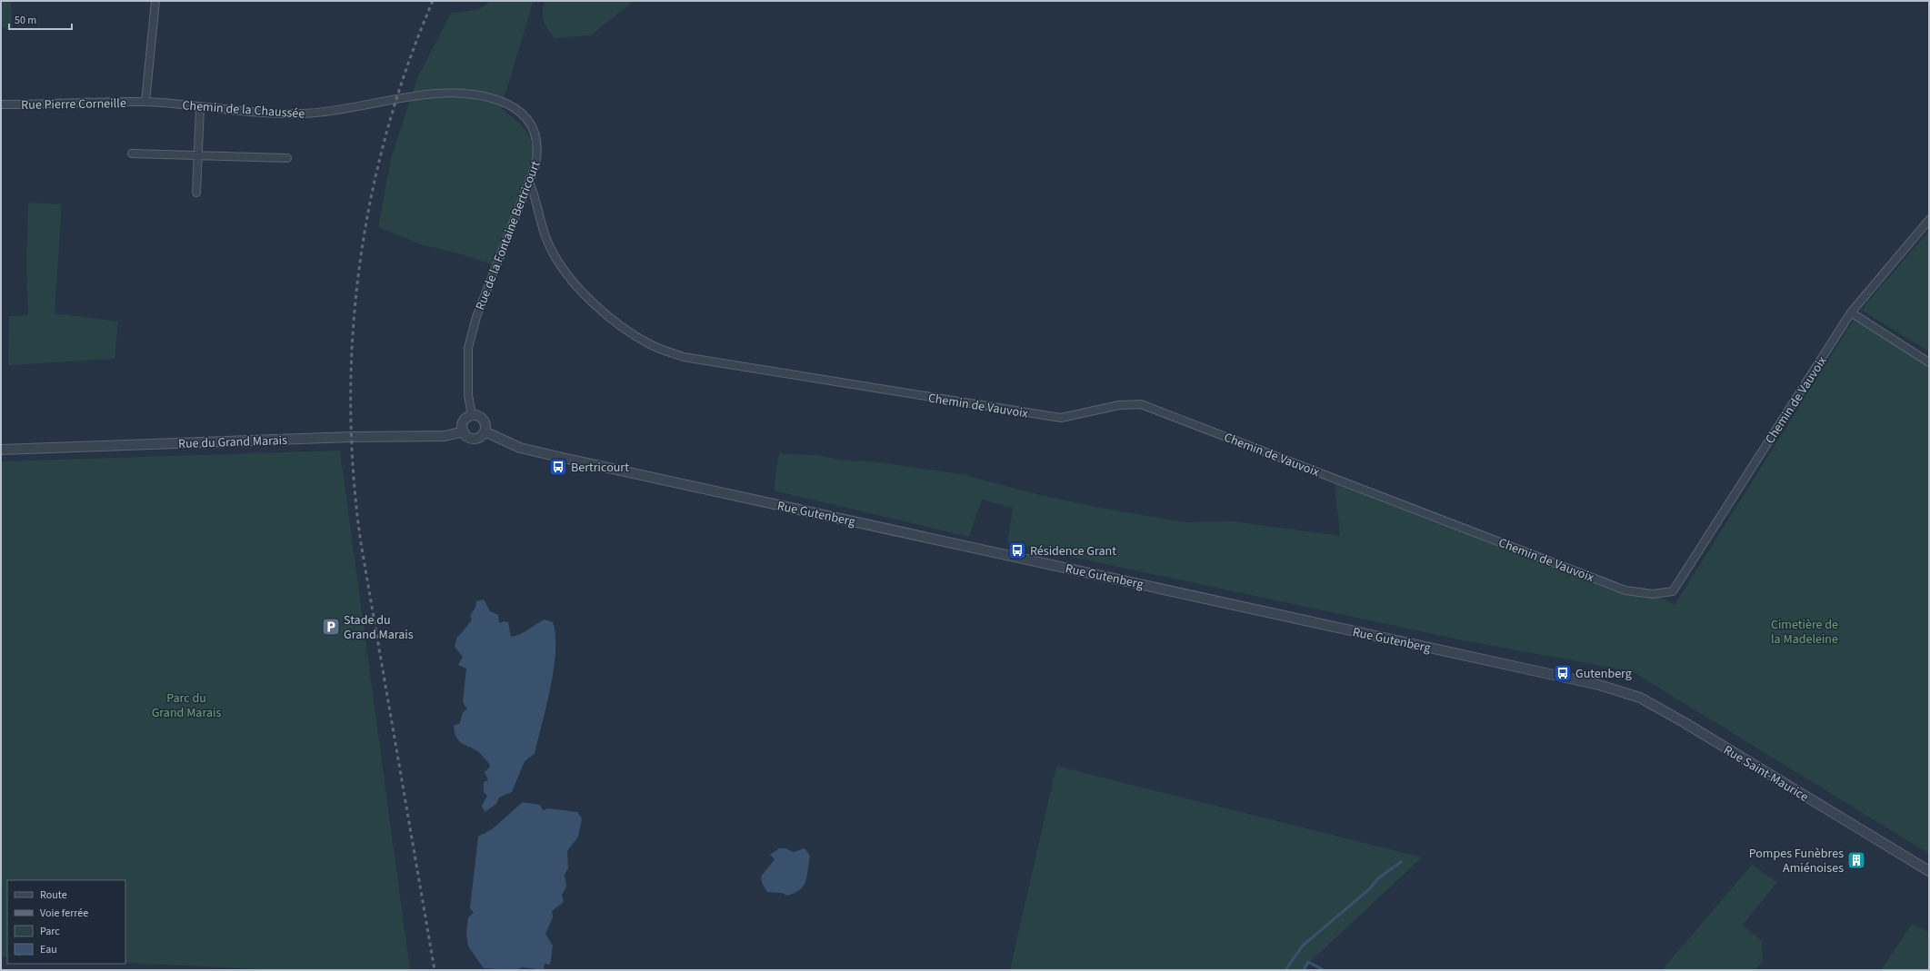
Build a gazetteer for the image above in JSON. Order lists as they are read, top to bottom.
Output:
{
  "streets": {
    "street": [
      "Rue Pierre Corneille",
      "Chemin de la Chaussée",
      "Rue de la Fontaine Bertricourt",
      "Chemin de Vauvoix",
      "Rue du Grand Marais",
      "Rue Gutenberg",
      "Rue Saint-Maurice"
    ]
  },
  "crossings": [
    ["Rue Pierre Corneille", "Chemin de la Chaussée"],
    ["Chemin de la Chaussée", "Rue de la Fontaine Bertricourt"],
    ["Rue de la Fontaine Bertricourt", "Chemin de Vauvoix"],
    ["Rue de la Fontaine Bertricourt", "Rue du Grand Marais"],
    ["Rue de la Fontaine Bertricourt", "Rue Gutenberg"],
    ["Rue du Grand Marais", "Rue Gutenberg"],
    ["Rue Gutenberg", "Rue Saint-Maurice"]
  ],
  "parks": ["Cimetière de la Madeleine", "Parc du Grand Marais"],
  "places": {
    "bus stop": ["Bertricourt", "Résidence Grant", "Gutenberg"],
    "parking": ["Stade du Grand Marais"],
    "building": ["Pompes Funèbres Amiénoises"]
  },
  "legend": [
    "Route",
    "Voie ferrée",
    "Parc",
    "Eau"
  ],
  "scale_bar": "50 m"
}
